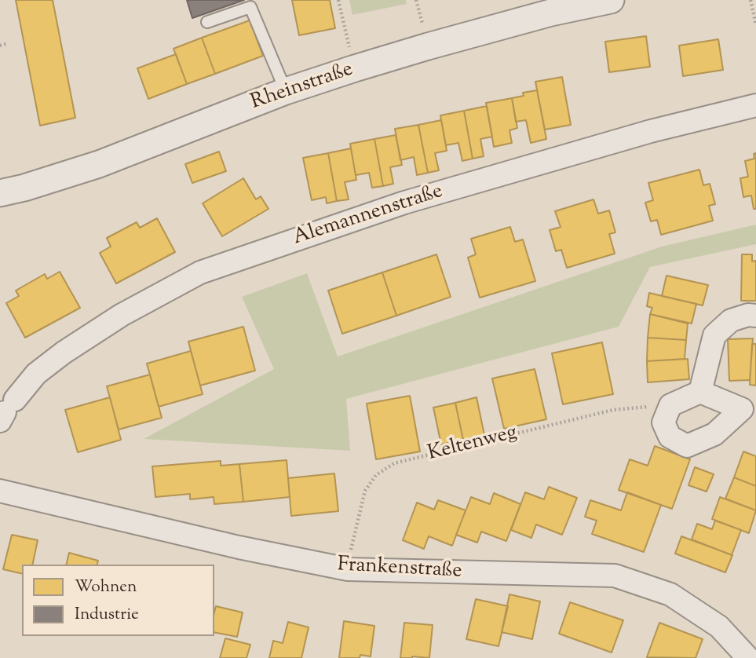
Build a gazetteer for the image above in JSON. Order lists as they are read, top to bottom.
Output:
{
  "streets": {
    "street": ["Rheinstraße", "Alemannenstraße", "Frankenstraße"],
    "path": ["Keltenweg"]
  },
  "crossings": [
    ["Keltenweg", "Frankenstraße"]
  ],
  "legend": ["Wohnen", "Industrie"]
}
